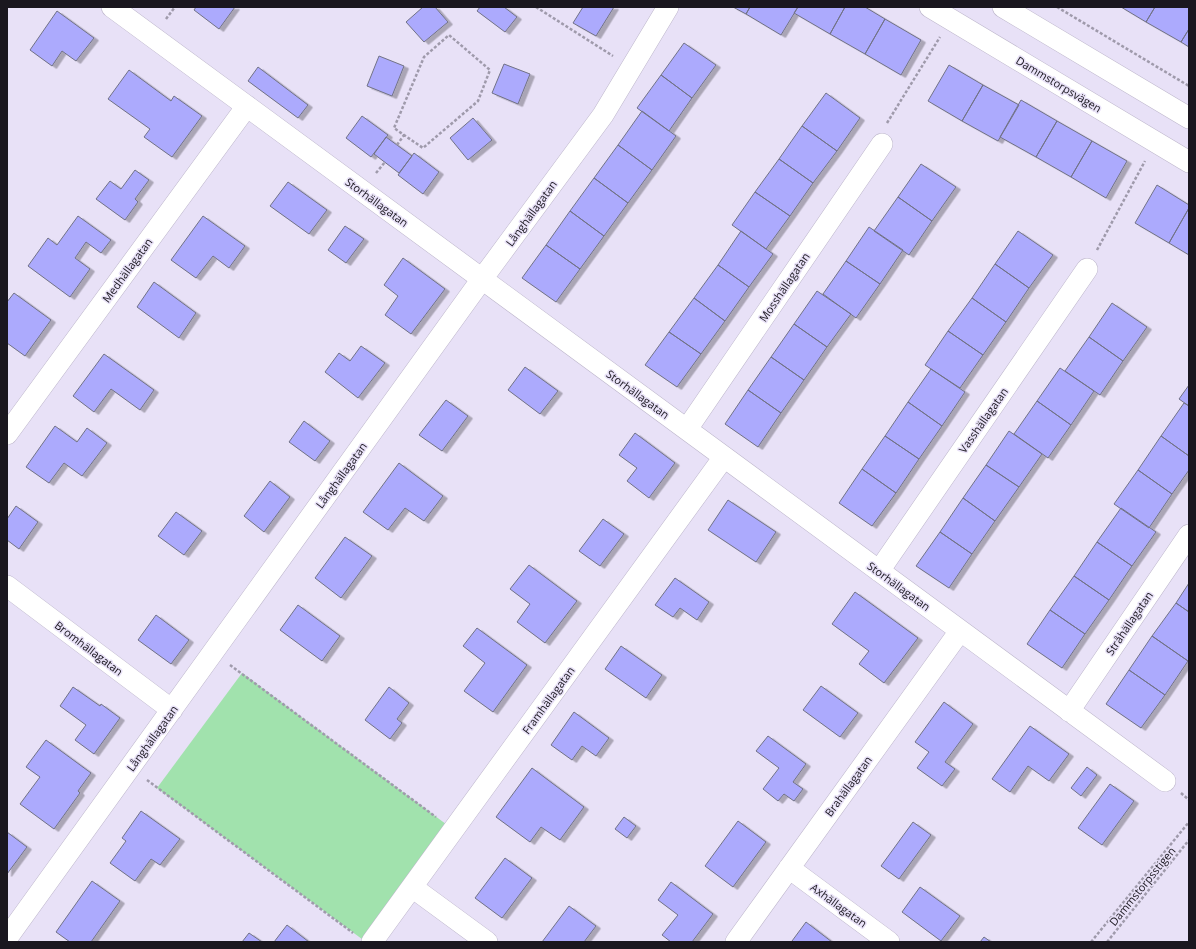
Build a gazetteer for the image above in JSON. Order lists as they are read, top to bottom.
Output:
{
  "streets": {
    "street": [
      "Dammstorpsvägen",
      "Storhällagatan",
      "Långhällagatan",
      "Medhällagatan",
      "Mosshällagatan",
      "Vasshällagatan",
      "Stråhällagatan",
      "Bromhällagatan",
      "Framhällagatan",
      "Brahällagatan",
      "Axhällagatan"
    ],
    "path": ["Dammstorpsstigen"]
  },
  "crossings": [
    ["Storhällagatan", "Långhällagatan"],
    ["Storhällagatan", "Medhällagatan"],
    ["Storhällagatan", "Mosshällagatan"],
    ["Storhällagatan", "Vasshällagatan"],
    ["Storhällagatan", "Stråhällagatan"],
    ["Storhällagatan", "Framhällagatan"],
    ["Storhällagatan", "Brahällagatan"],
    ["Långhällagatan", "Bromhällagatan"],
    ["Brahällagatan", "Axhällagatan"]
  ]
}
